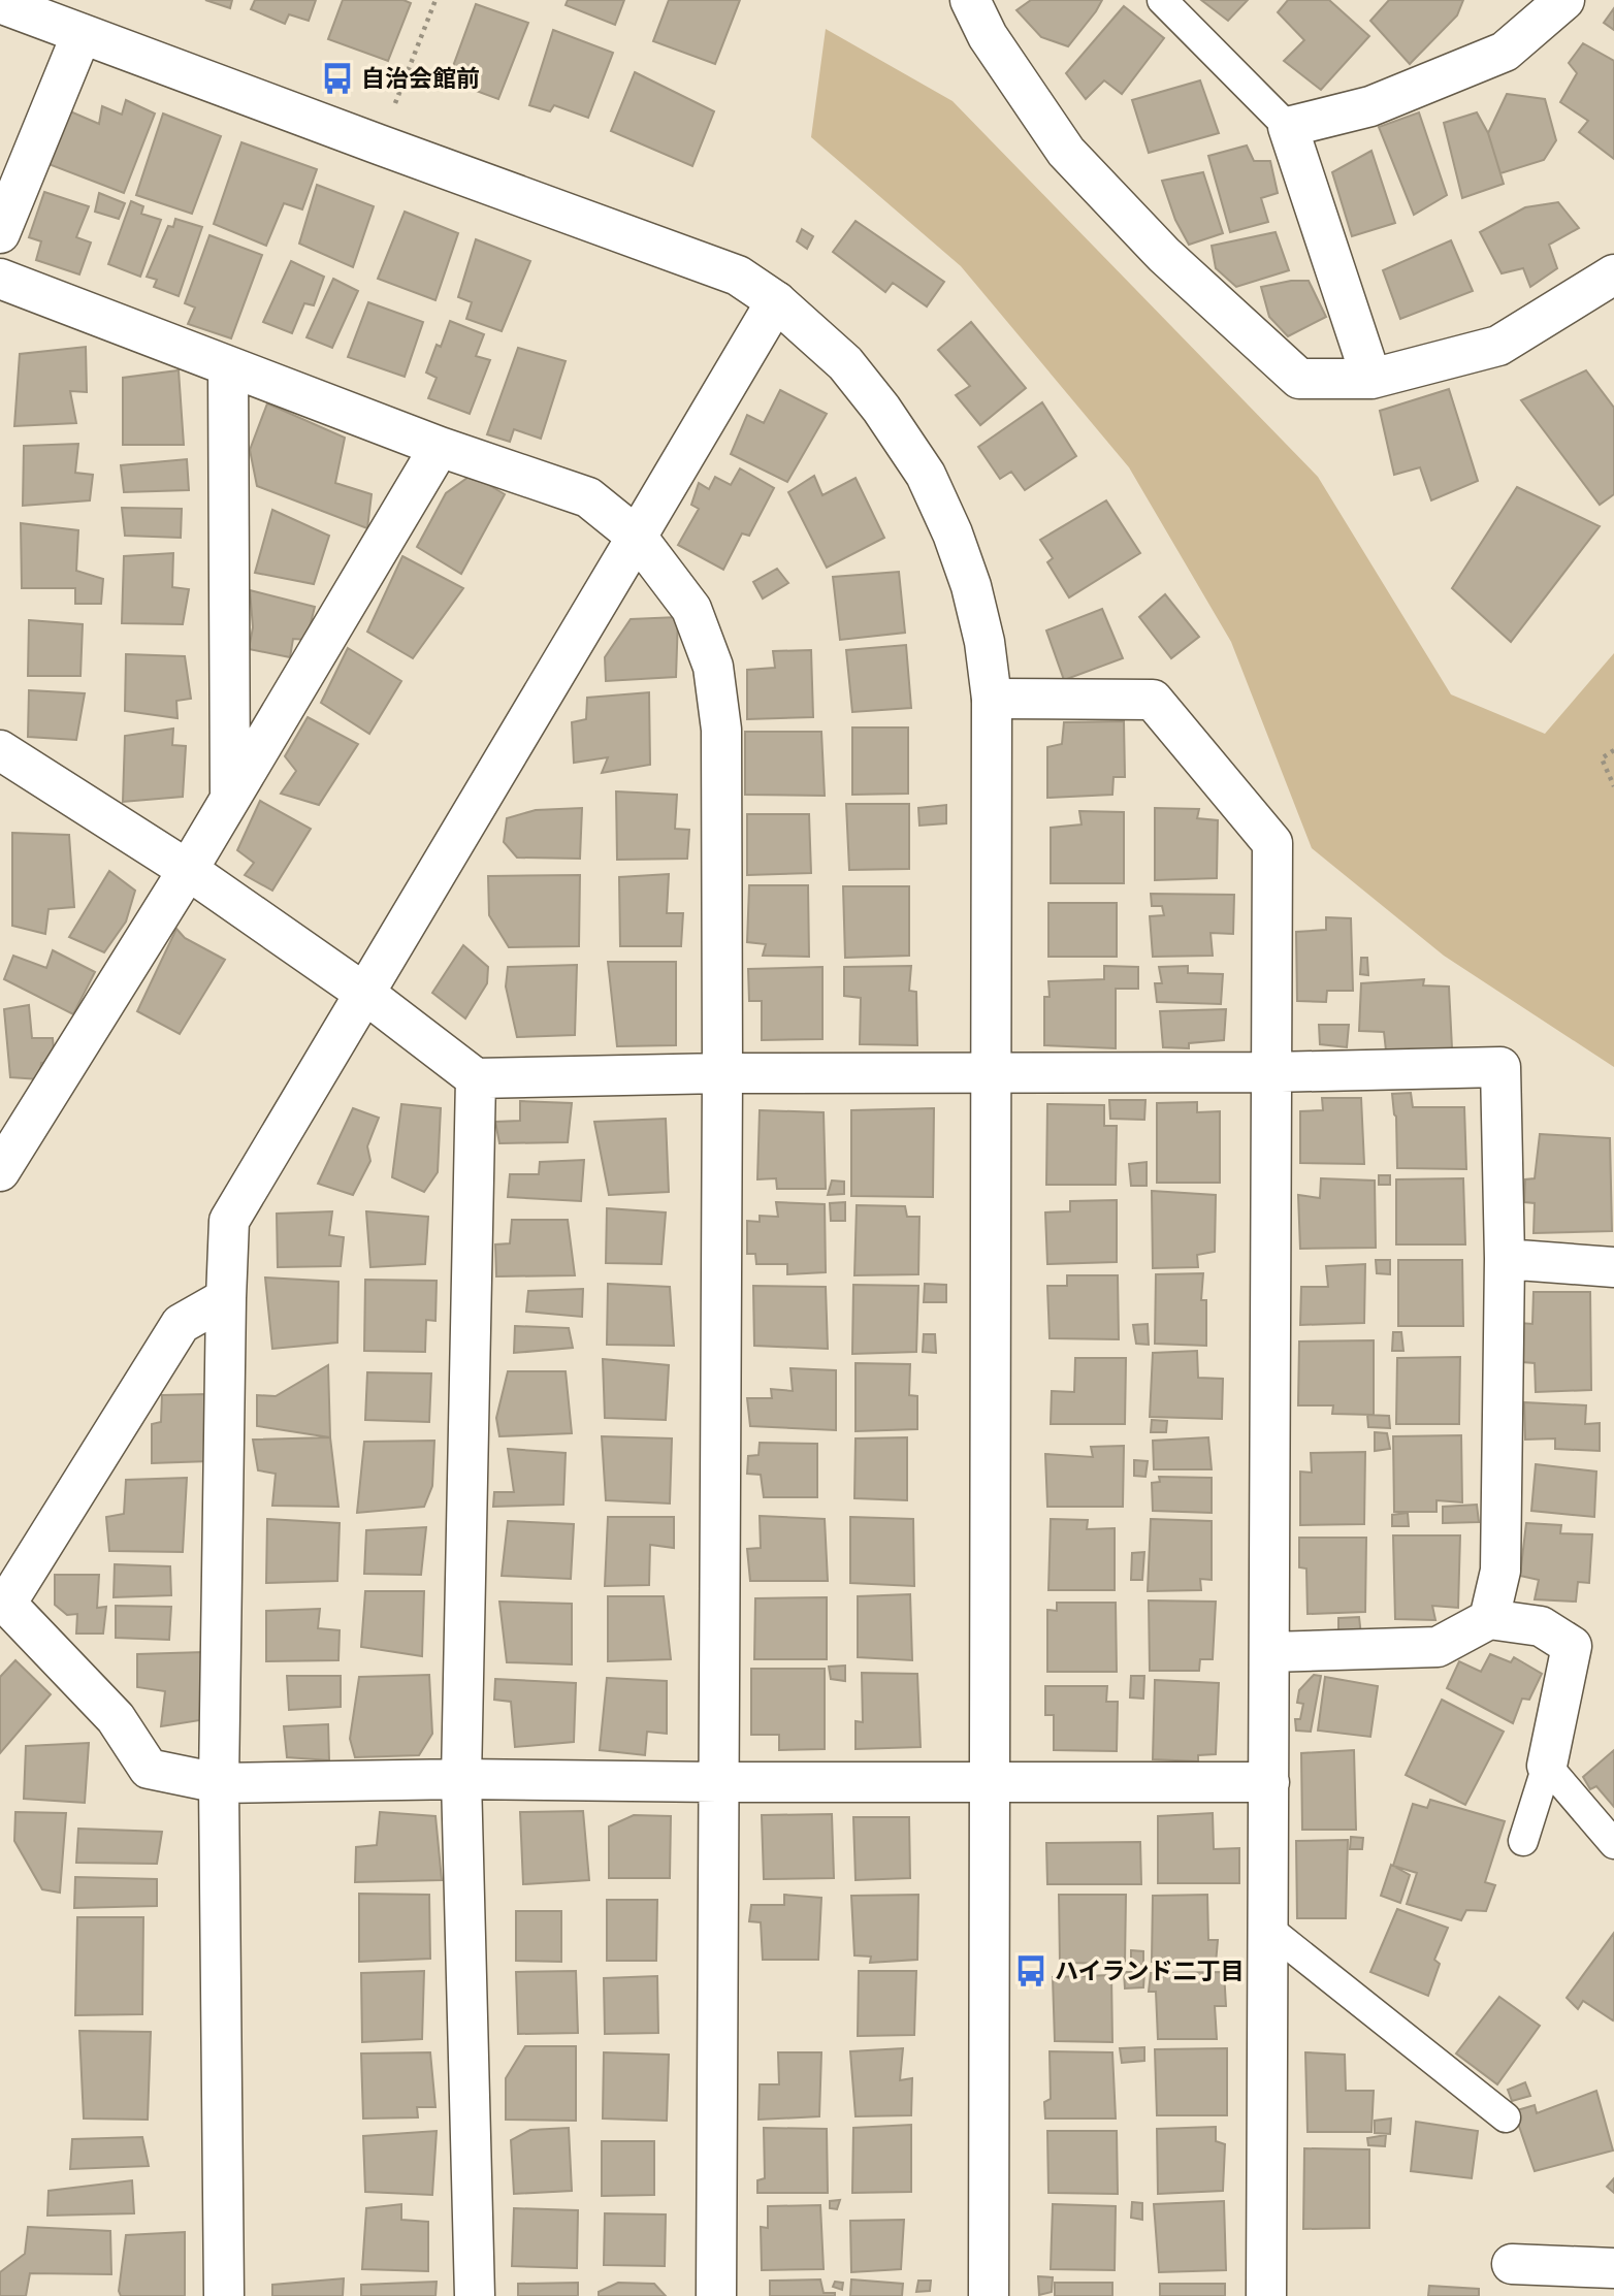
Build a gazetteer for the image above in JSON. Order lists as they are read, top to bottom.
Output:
{
  "places": {
    "bus stop": ["自治会館前", "ハイランド二丁目"]
  }
}
